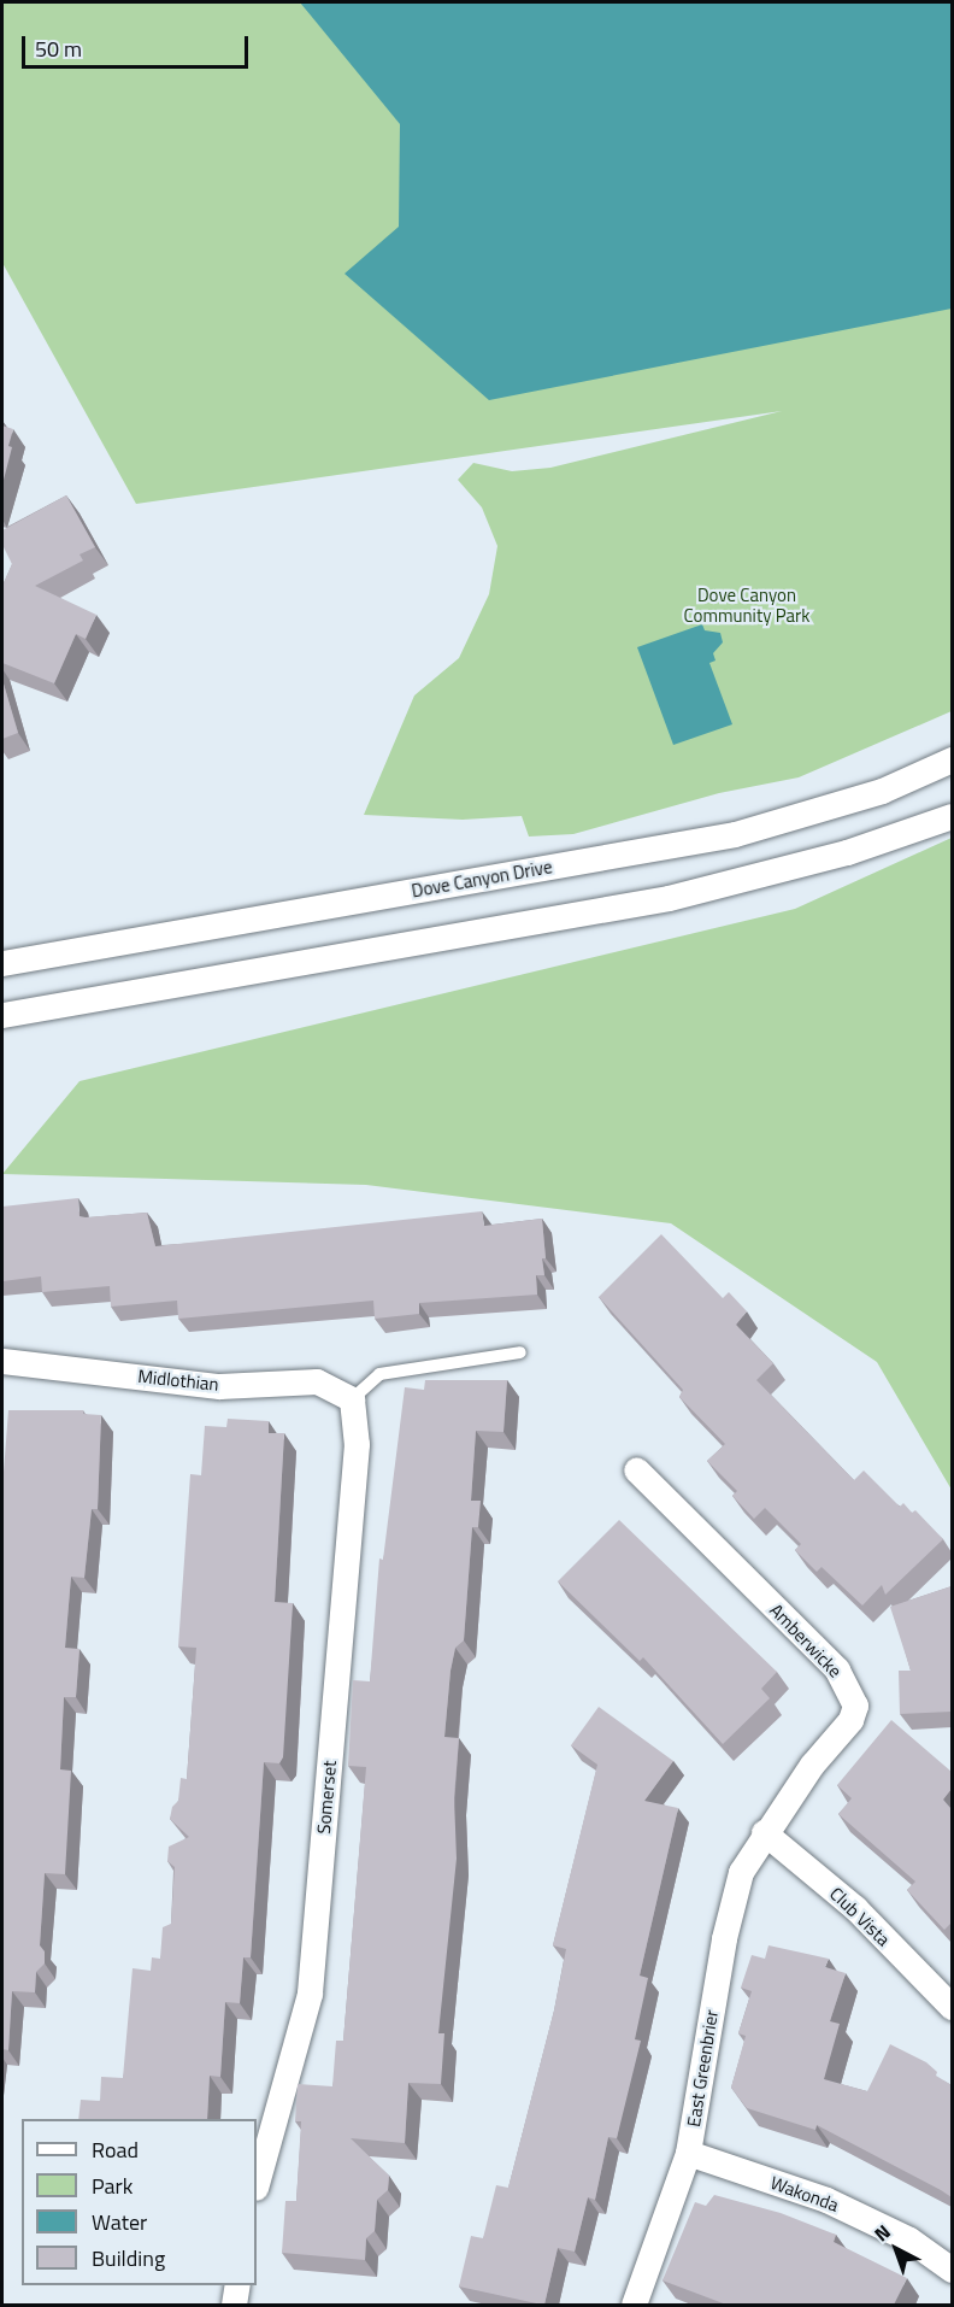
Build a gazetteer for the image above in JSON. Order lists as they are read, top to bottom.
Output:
{
  "streets": {
    "street": [
      "Dove Canyon Drive",
      "Midlothian",
      "Amberwicke",
      "Somerset",
      "Club Vista",
      "East Greenbrier",
      "Wakonda"
    ]
  },
  "crossings": [
    ["Midlothian", "Somerset"],
    ["Amberwicke", "Club Vista"],
    ["Amberwicke", "East Greenbrier"],
    ["Club Vista", "East Greenbrier"],
    ["East Greenbrier", "Wakonda"]
  ],
  "parks": ["Dove Canyon Community Park"],
  "legend": [
    "Road",
    "Park",
    "Water",
    "Building"
  ],
  "scale_bar": "50 m",
  "north": "top left"
}
